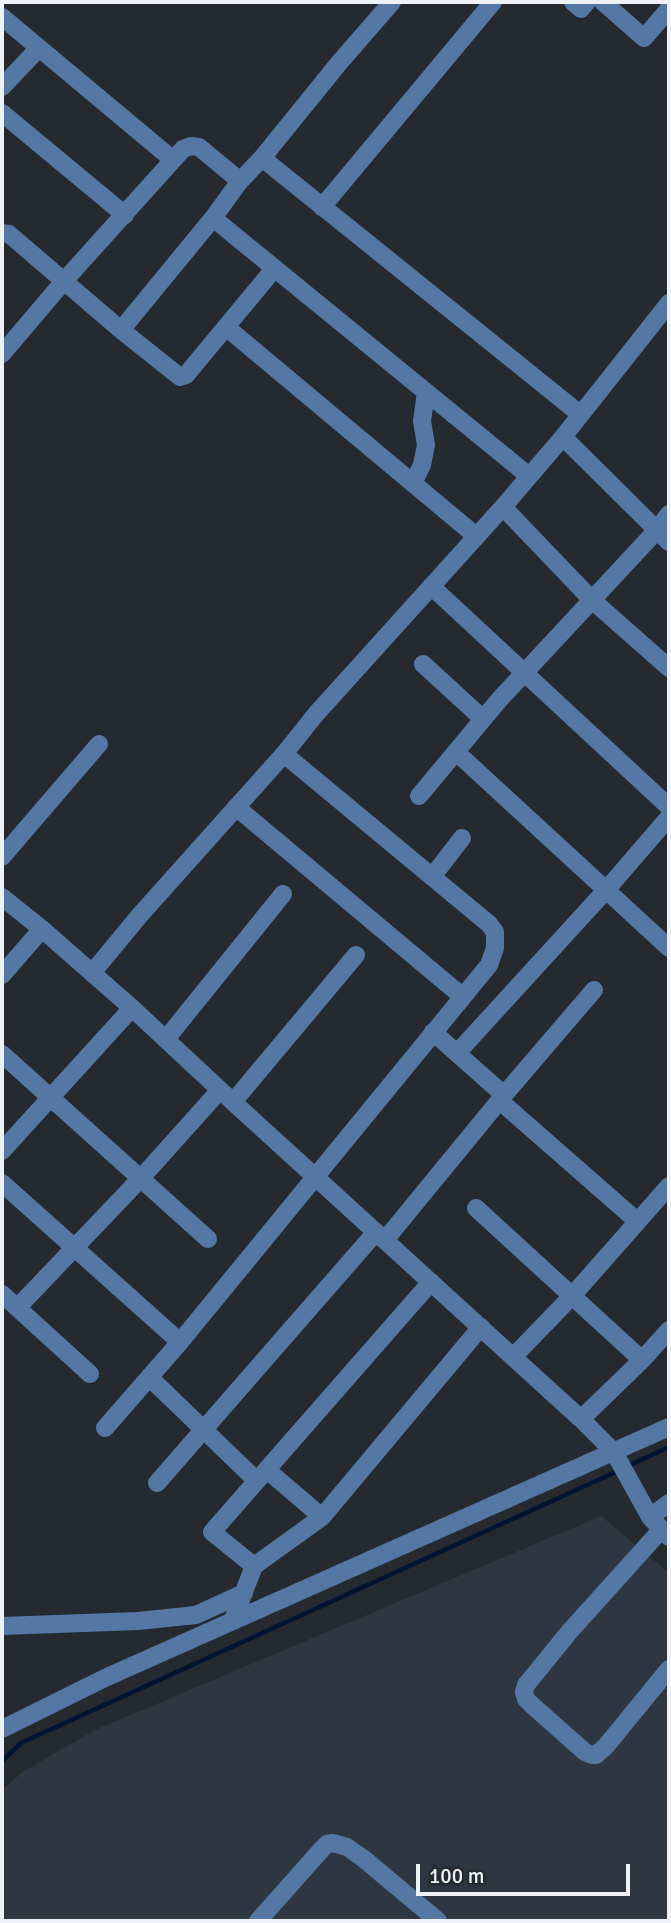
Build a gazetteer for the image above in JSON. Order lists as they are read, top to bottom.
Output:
{
  "scale_bar": "100 m"
}
